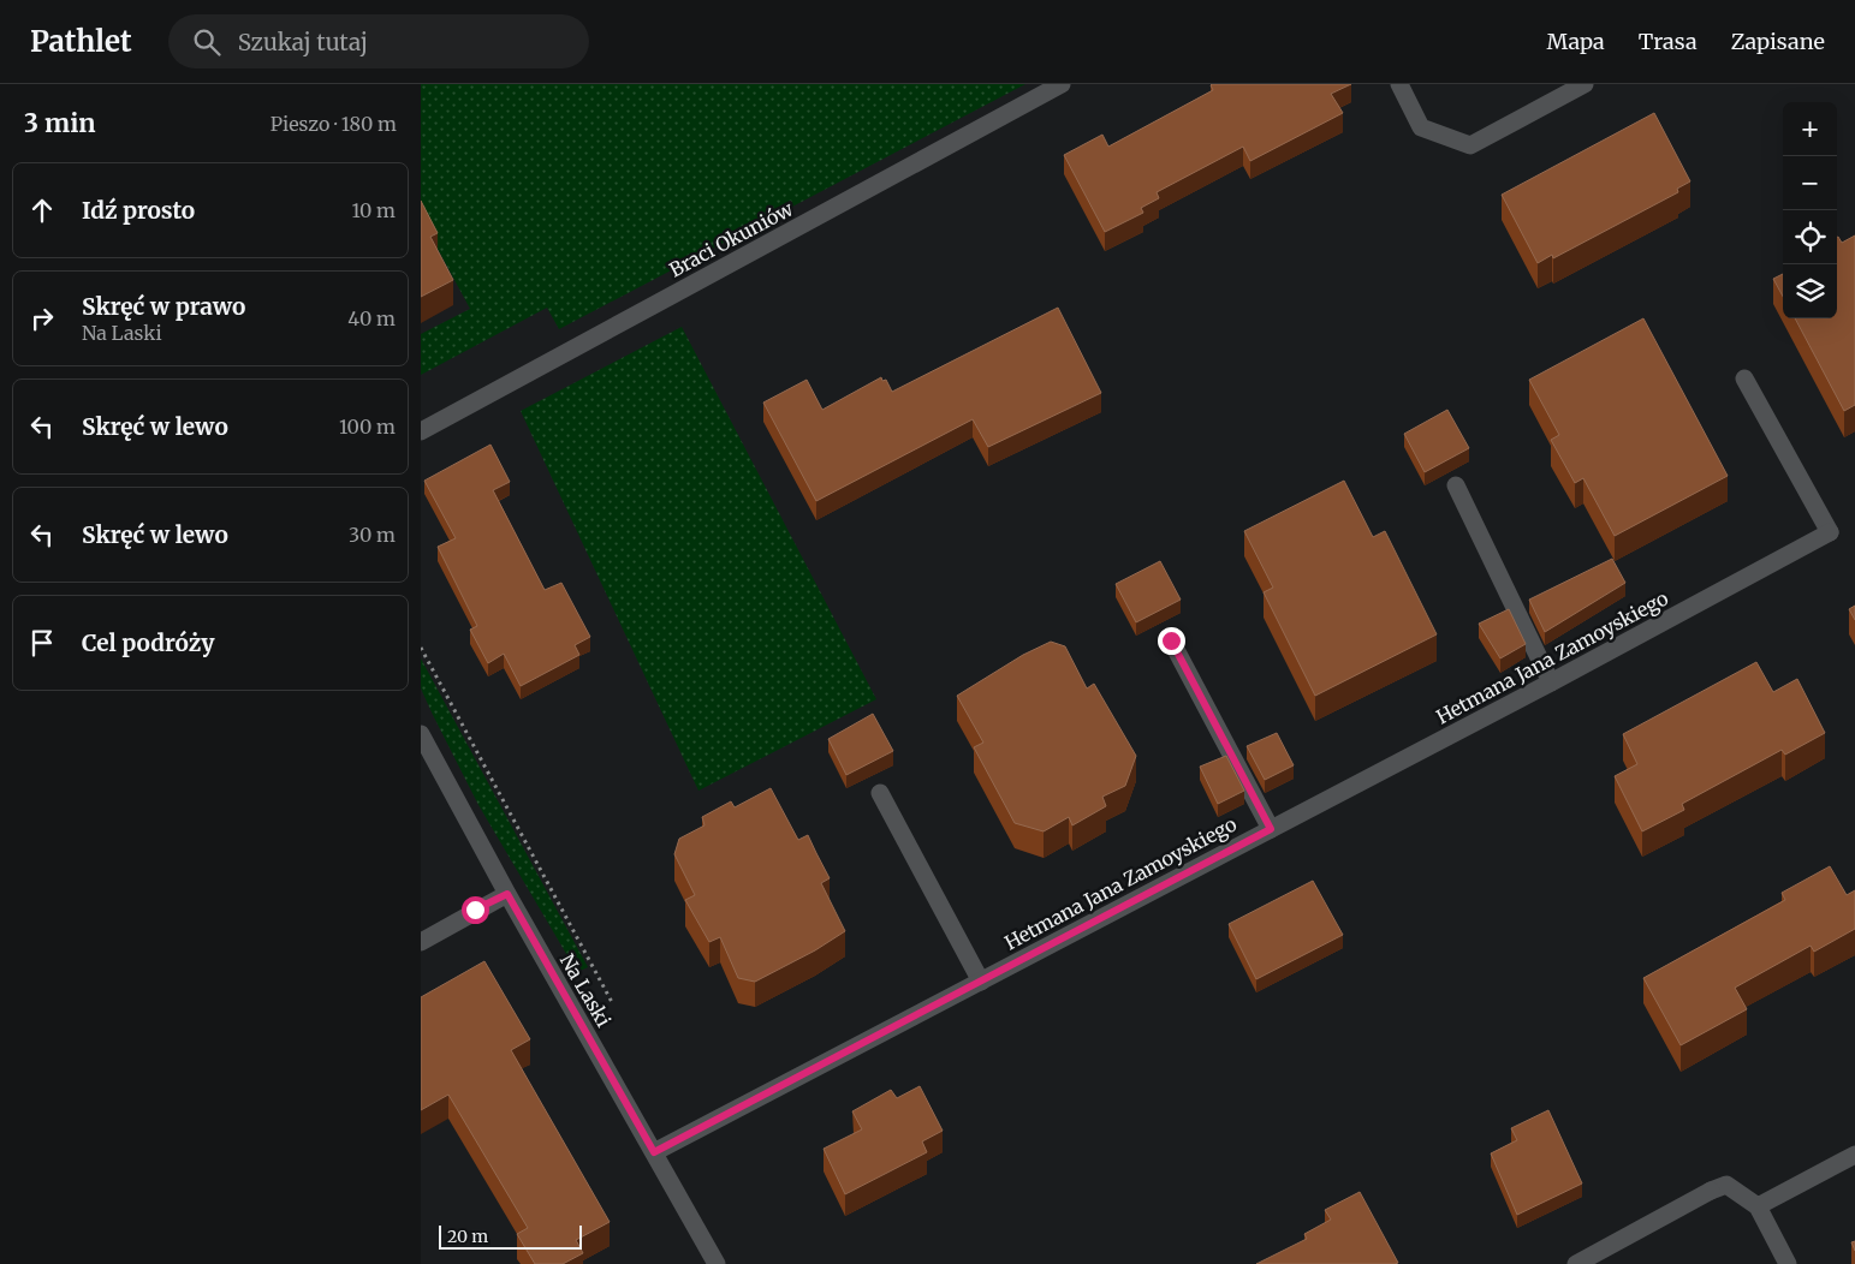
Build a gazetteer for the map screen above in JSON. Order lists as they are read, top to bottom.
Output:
{
  "streets": {
    "street": ["Braci Okuniów", "Hetmana Jana Zamoyskiego", "Na Laski"]
  },
  "crossings": [
    ["Hetmana Jana Zamoyskiego", "Na Laski"]
  ],
  "scale_bar": "20 m",
  "page": {
    "header": "Pathlet",
    "search": "Szukaj tutaj",
    "nav": ["Mapa", "Trasa", "Zapisane"],
    "heading": ["3 min", "Pieszo · 180 m"],
    "map_buttons": ["+", "−"],
    "list": [
      ["Idź prosto", "10 m"],
      ["Skręć w prawo", "Na Laski", "40 m"],
      ["Skręć w lewo", "100 m"],
      ["Skręć w lewo", "30 m"],
      "Cel podróży"
    ],
    "scale": "20 m"
  }
}
